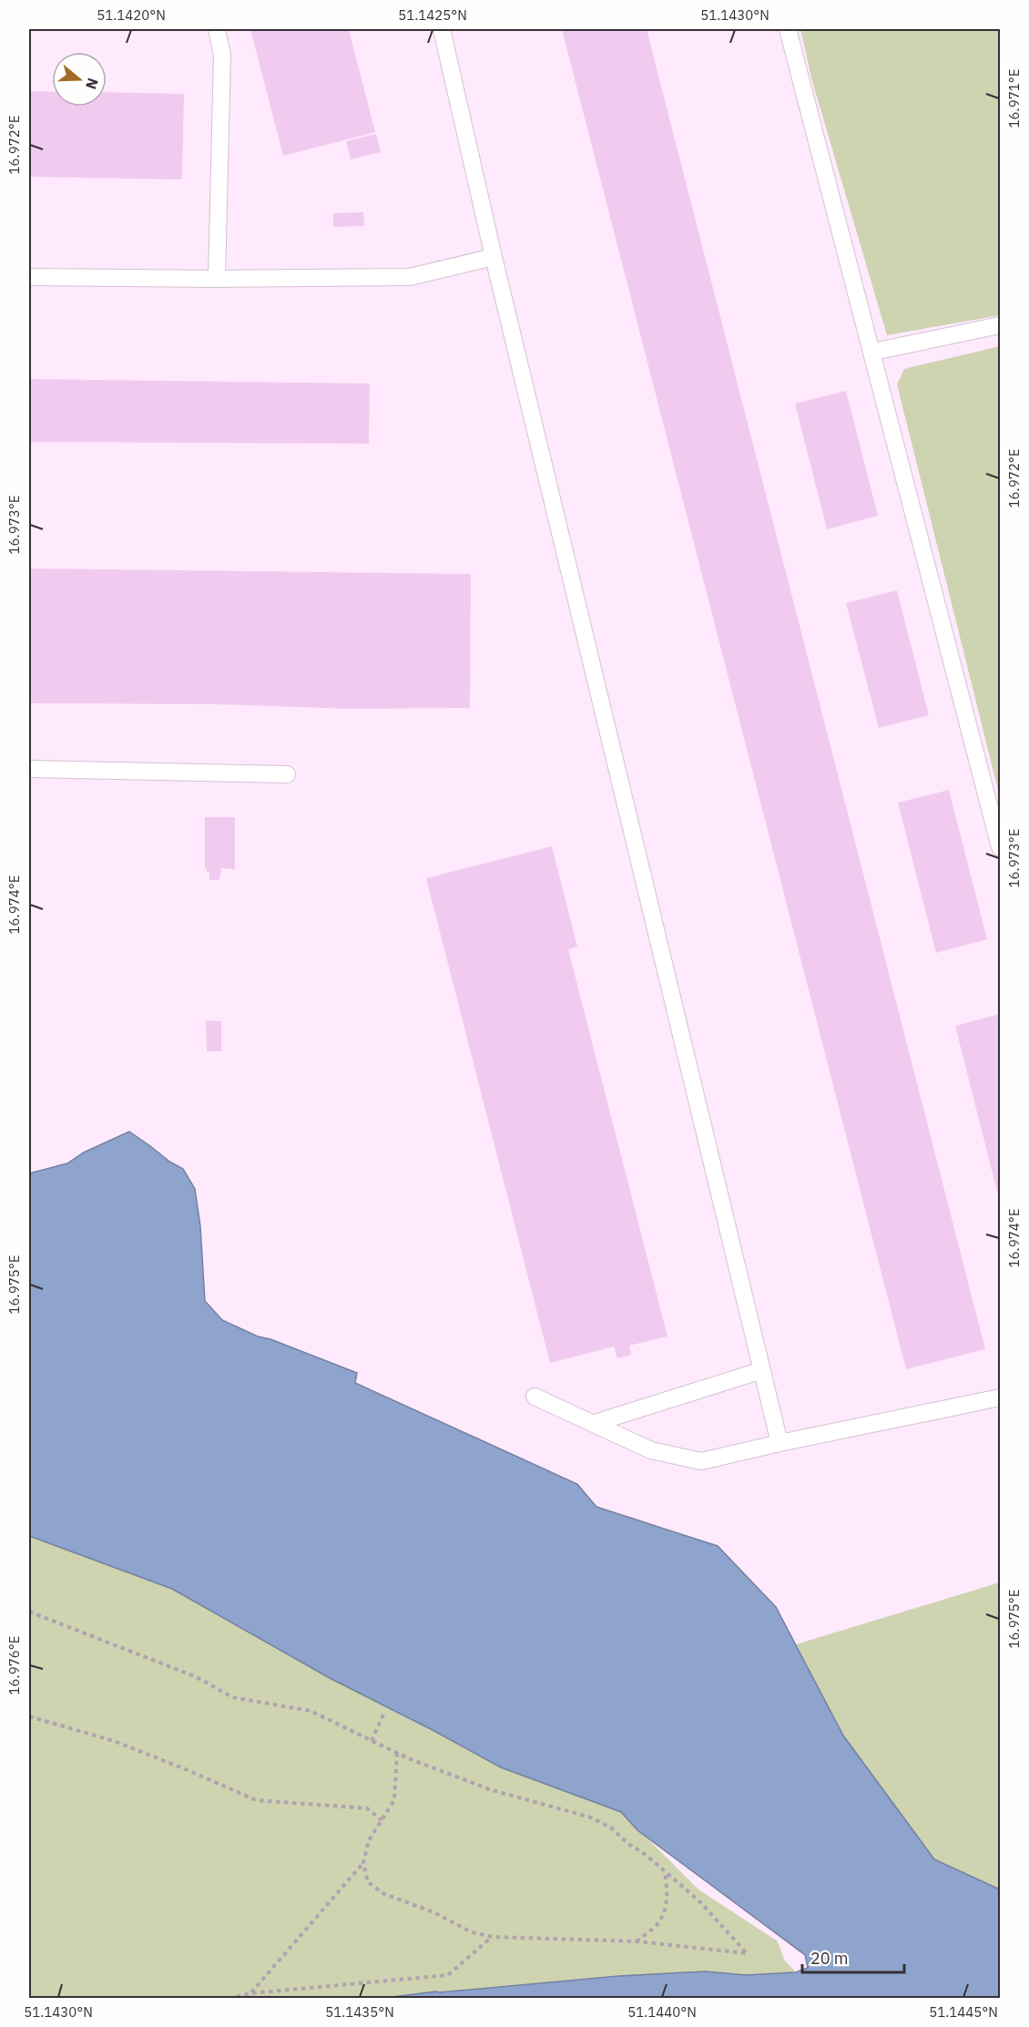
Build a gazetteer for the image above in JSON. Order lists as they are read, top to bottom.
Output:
{
  "scale_bar": "20 m",
  "north": "right",
  "coordinates": [
    "51.1420°N",
    "51.1425°N",
    "51.1430°N",
    "16.971°E",
    "16.972°E",
    "16.973°E",
    "16.974°E",
    "16.975°E",
    "16.976°E",
    "51.1435°N",
    "51.1440°N",
    "51.1445°N"
  ]
}
